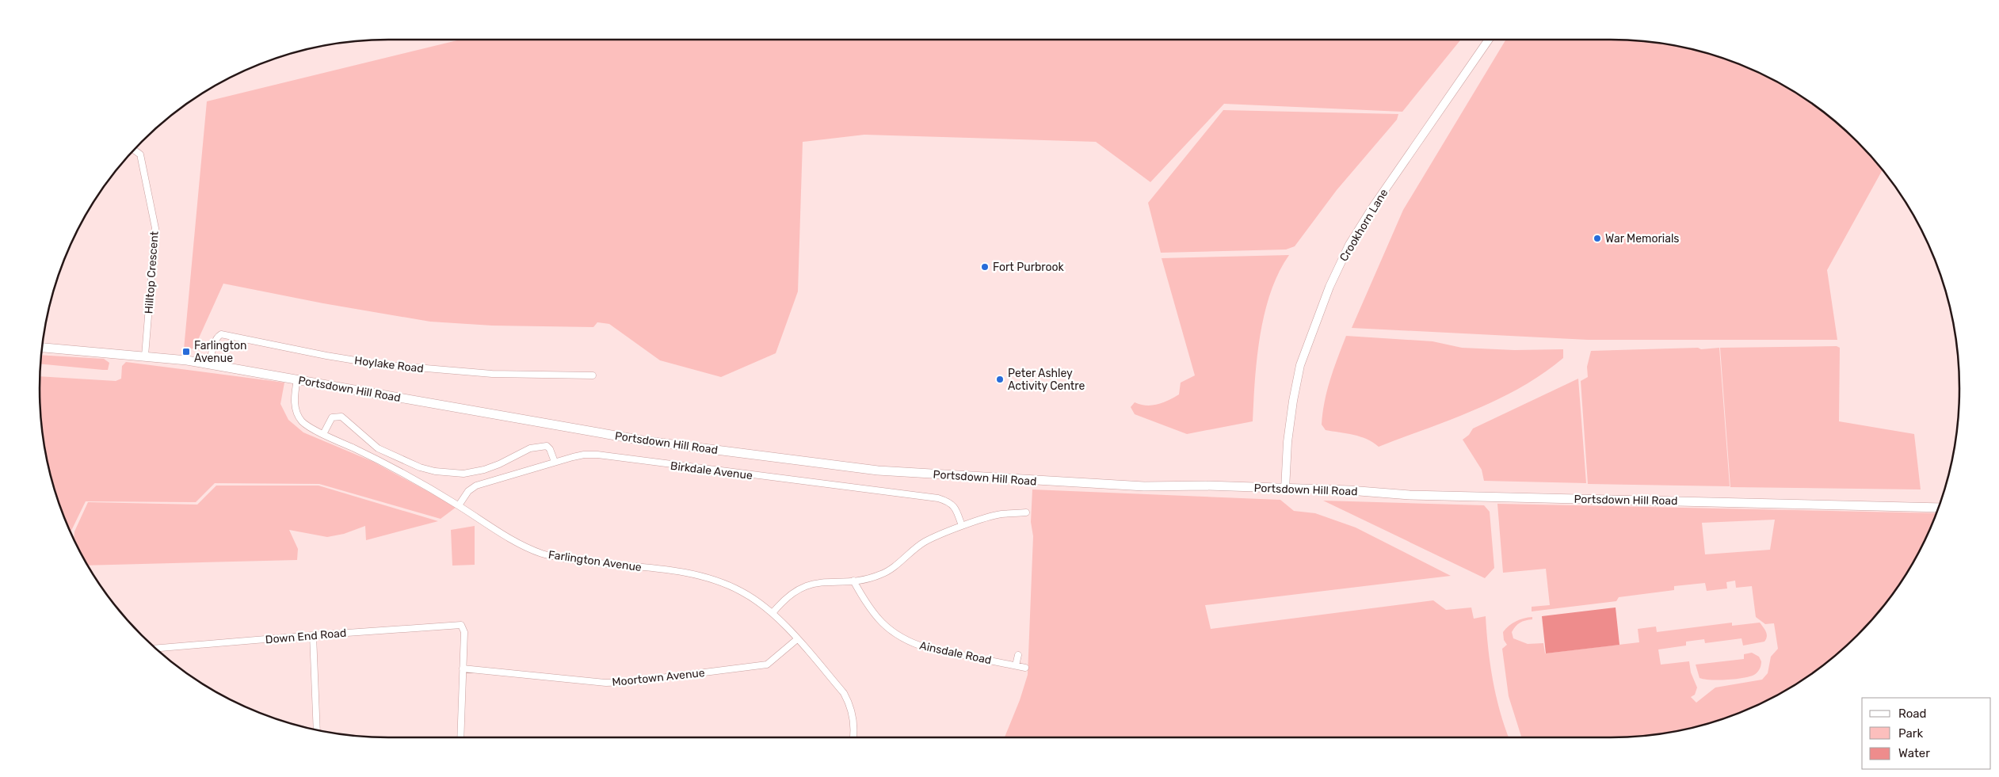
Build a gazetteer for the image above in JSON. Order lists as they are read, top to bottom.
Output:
{
  "streets": {
    "main road": ["Portsdown Hill Road"],
    "street": [
      "Crookhorn Lane",
      "Hilltop Crescent",
      "Hoylake Road",
      "Birkdale Avenue",
      "Farlington Avenue",
      "Down End Road",
      "Ainsdale Road",
      "Moortown Avenue"
    ]
  },
  "crossings": [
    ["Crookhorn Lane", "Portsdown Hill Road"],
    ["Hilltop Crescent", "Portsdown Hill Road"],
    ["Hoylake Road", "Portsdown Hill Road"],
    ["Portsdown Hill Road", "Farlington Avenue"],
    ["Birkdale Avenue", "Farlington Avenue"],
    ["Farlington Avenue", "Moortown Avenue"],
    ["Down End Road", "Moortown Avenue"]
  ],
  "places": {
    "other": ["War Memorials", "Fort Purbrook", "Peter Ashley Activity Centre"],
    "transit": ["Farlington Avenue"]
  },
  "legend": ["Road", "Park", "Water"]
}
